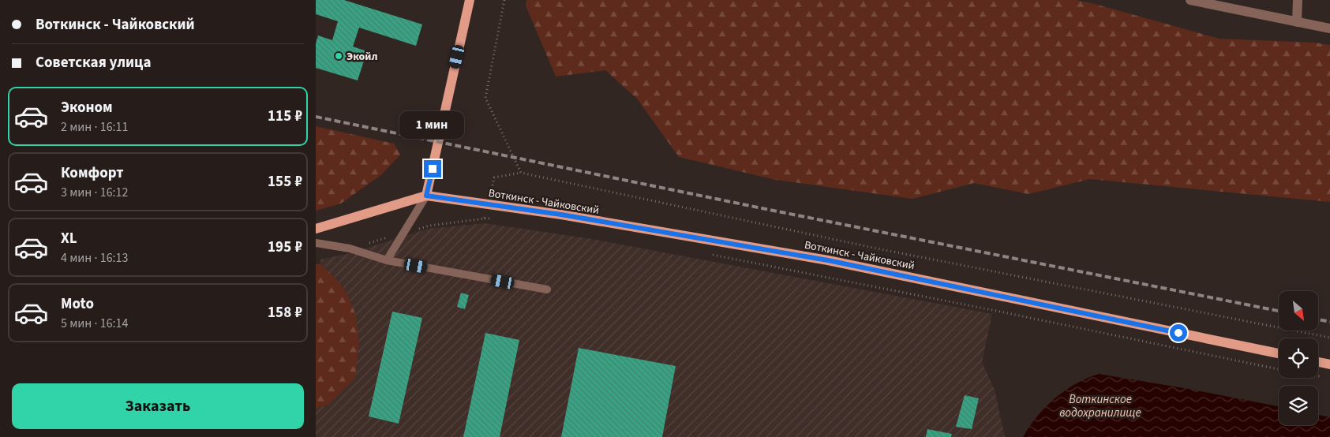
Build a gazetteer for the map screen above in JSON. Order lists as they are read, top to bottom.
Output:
{
  "streets": {
    "main road": ["Воткинск - Чайковский"]
  },
  "water": ["Воткинское водохранилище"],
  "places": ["Экойл"],
  "north": "bottom right",
  "page": {
    "banner": ["Воткинск - Чайковский", "Советская улица"],
    "list": [
      {
        "name": "Эконом",
        "note": "2 мин · 16:11",
        "value": "115 ₽"
      },
      {
        "name": "Комфорт",
        "note": "3 мин · 16:12",
        "value": "155 ₽"
      },
      {
        "name": "XL",
        "note": "4 мин · 16:13",
        "value": "195 ₽"
      },
      {
        "name": "Moto",
        "note": "5 мин · 16:14",
        "value": "158 ₽"
      }
    ],
    "bubble": "1 мин",
    "buttons": "Заказать"
  }
}
